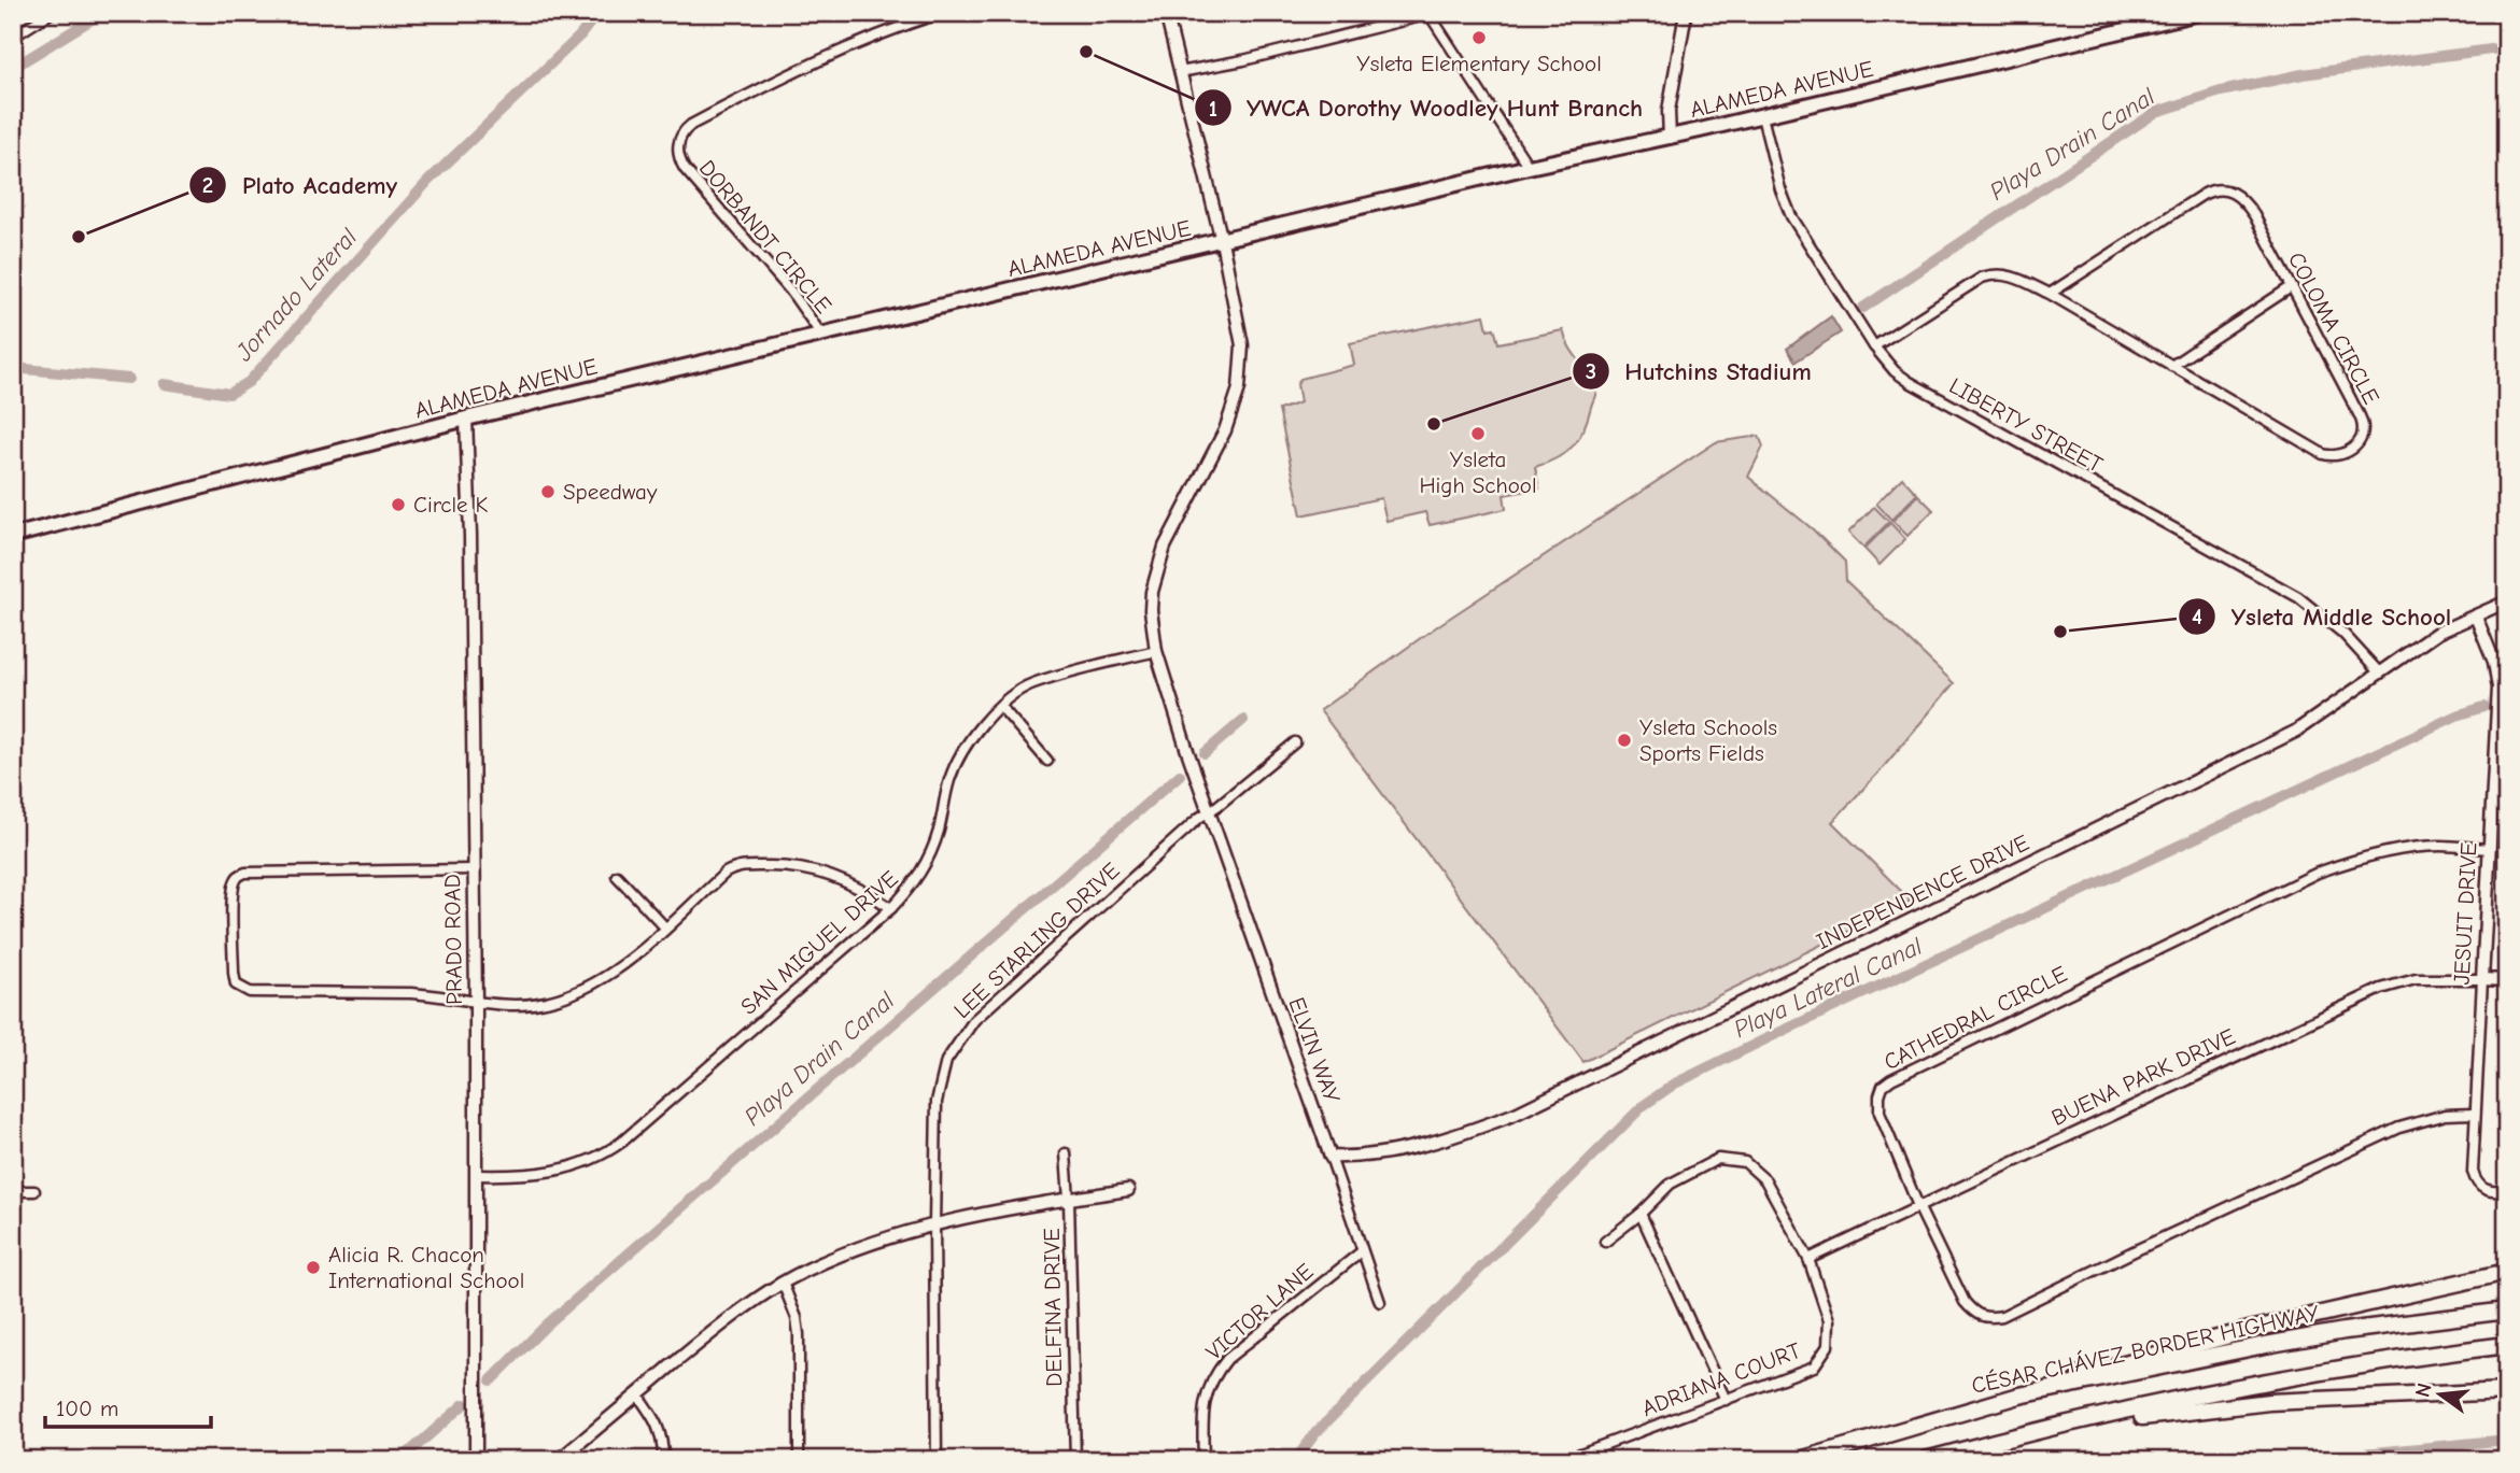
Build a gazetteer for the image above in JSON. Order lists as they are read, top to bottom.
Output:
{
  "streets": {
    "highway": ["CÉSAR CHÁVEZ BORDER HIGHWAY"],
    "main road": ["ALAMEDA AVENUE"],
    "street": [
      "DORBANDT CIRCLE",
      "COLOMA CIRCLE",
      "LIBERTY STREET",
      "INDEPENDENCE DRIVE",
      "JESUIT DRIVE",
      "PRADO ROAD",
      "LEE STARLING DRIVE",
      "SAN MIGUEL DRIVE",
      "CATHEDRAL CIRCLE",
      "ELVIN WAY",
      "BUENA PARK DRIVE",
      "DELFINA DRIVE",
      "VICTOR LANE",
      "ADRIANA COURT"
    ]
  },
  "crossings": [
    ["ALAMEDA AVENUE", "DORBANDT CIRCLE"],
    ["ALAMEDA AVENUE", "LIBERTY STREET"],
    ["ALAMEDA AVENUE", "PRADO ROAD"],
    ["ALAMEDA AVENUE", "ELVIN WAY"],
    ["COLOMA CIRCLE", "LIBERTY STREET"],
    ["LIBERTY STREET", "INDEPENDENCE DRIVE"],
    ["INDEPENDENCE DRIVE", "JESUIT DRIVE"],
    ["INDEPENDENCE DRIVE", "ELVIN WAY"],
    ["JESUIT DRIVE", "CATHEDRAL CIRCLE"],
    ["JESUIT DRIVE", "BUENA PARK DRIVE"],
    ["PRADO ROAD", "SAN MIGUEL DRIVE"],
    ["LEE STARLING DRIVE", "ELVIN WAY"],
    ["SAN MIGUEL DRIVE", "ELVIN WAY"],
    ["CATHEDRAL CIRCLE", "BUENA PARK DRIVE"],
    ["ELVIN WAY", "VICTOR LANE"],
    ["BUENA PARK DRIVE", "ADRIANA COURT"]
  ],
  "water": ["Playa Drain Canal", "Jornado Lateral", "Playa Lateral Canal"],
  "places": [
    "Ysleta Elementary School",
    "YWCA Dorothy Woodley Hunt Branch",
    "Plato Academy",
    "Hutchins Stadium",
    "Ysleta High School",
    "Speedway",
    "Circle K",
    "Ysleta Middle School",
    "Ysleta Schools Sports Fields",
    "Alicia R. Chacon International School"
  ],
  "scale_bar": "100 m",
  "north": "left"
}
